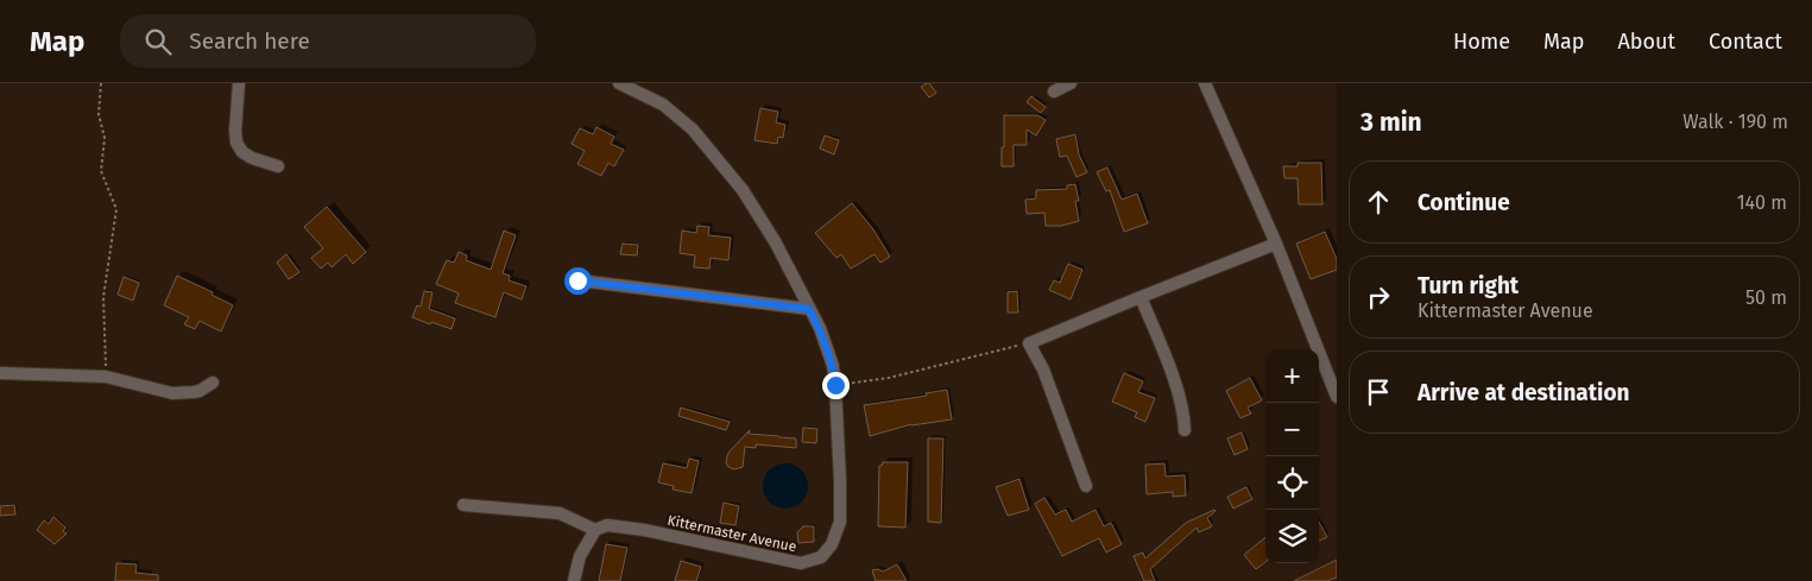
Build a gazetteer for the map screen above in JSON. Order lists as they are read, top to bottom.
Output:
{
  "streets": {
    "street": ["Kittermaster Avenue"]
  },
  "page": {
    "header": "Map",
    "search": "Search here",
    "nav": [
      "Home",
      "Map",
      "About",
      "Contact"
    ],
    "heading": ["3 min", "Walk · 190 m"],
    "list": [
      ["Continue", "140 m"],
      ["Turn right", "Kittermaster Avenue", "50 m"],
      "Arrive at destination"
    ],
    "map_buttons": ["+", "−"]
  }
}
